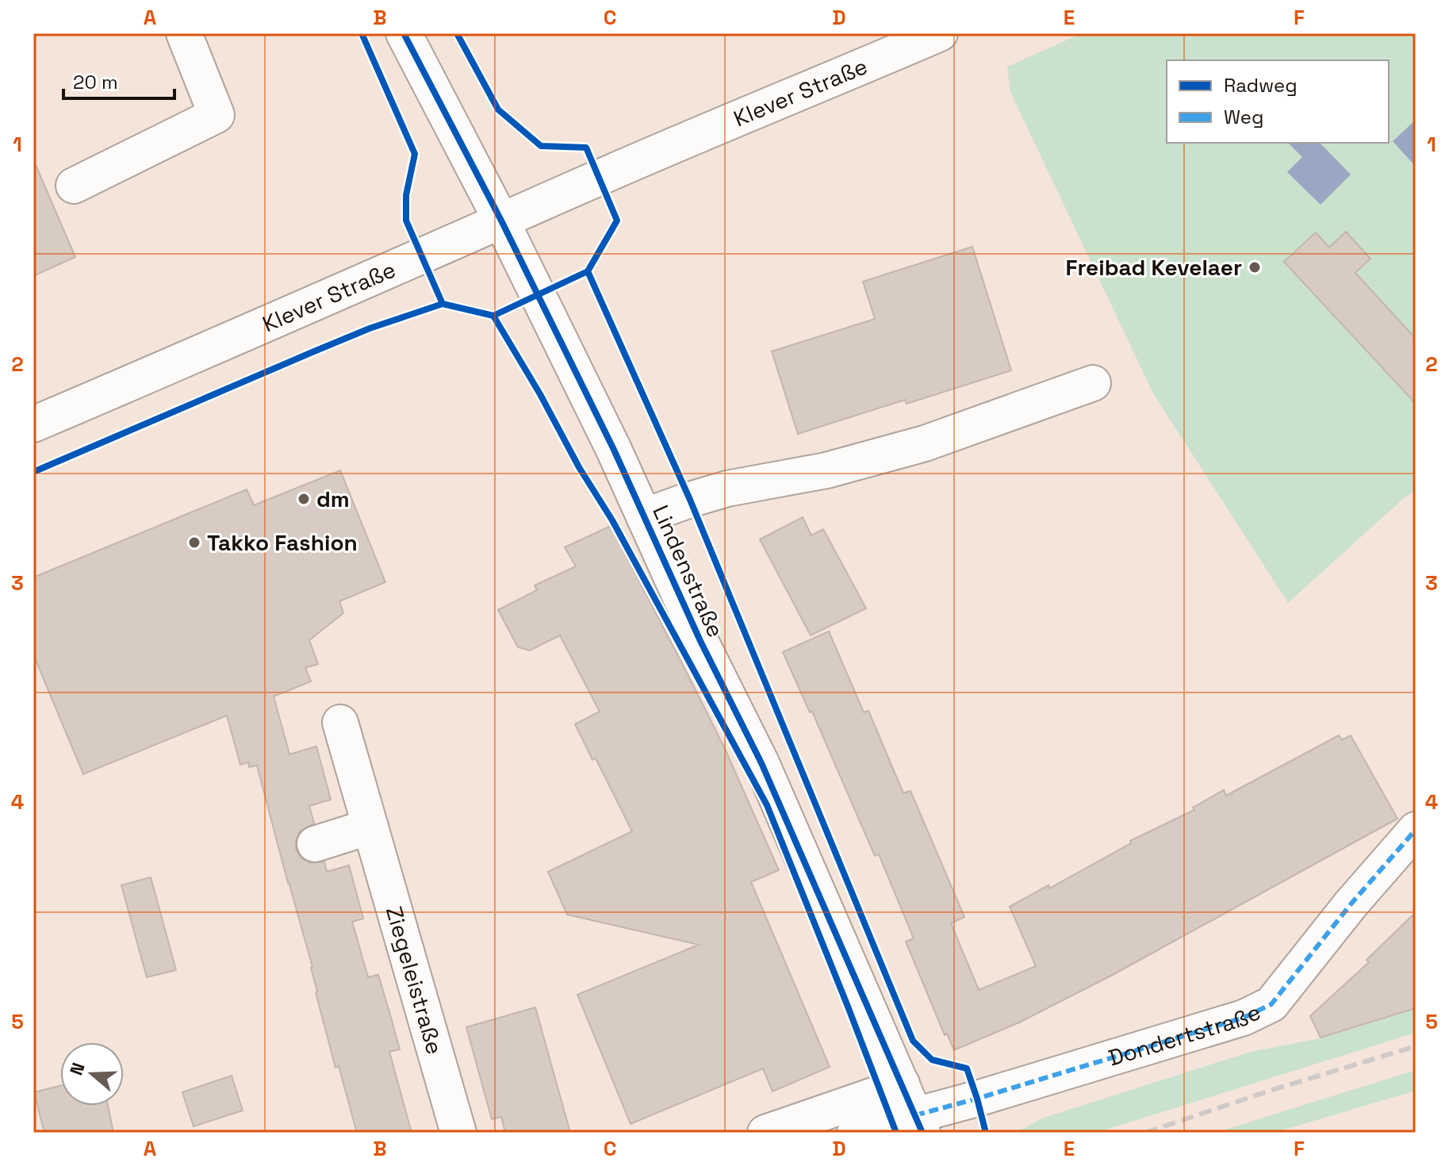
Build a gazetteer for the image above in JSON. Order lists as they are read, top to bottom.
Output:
{
  "streets": {
    "street": [
      "Klever Straße",
      "Lindenstraße",
      "Ziegeleistraße",
      "Dondertstraße"
    ]
  },
  "crossings": [
    ["Klever Straße", "Lindenstraße"],
    ["Lindenstraße", "Dondertstraße"]
  ],
  "places": ["Freibad Kevelaer", "dm", "Takko Fashion"],
  "legend": ["Radweg", "Weg"],
  "scale_bar": "20 m",
  "north": "left",
  "grid": {
    "columns": [
      "A",
      "B",
      "C",
      "D",
      "E",
      "F"
    ],
    "rows": [
      "1",
      "2",
      "3",
      "4",
      "5"
    ]
  }
}
